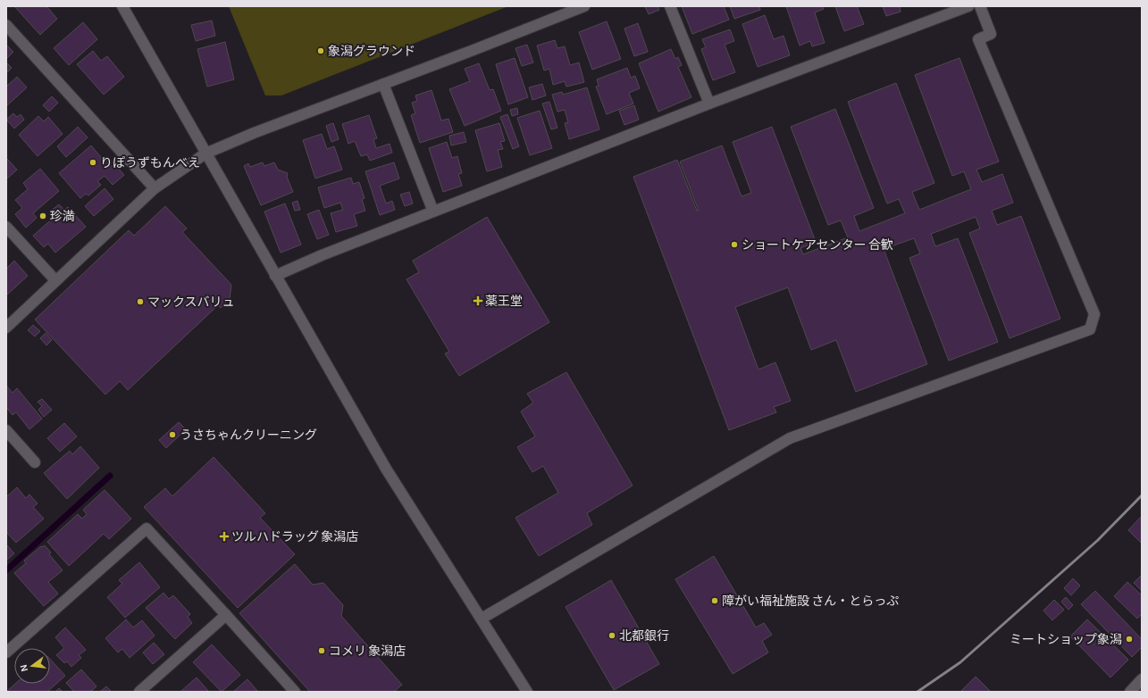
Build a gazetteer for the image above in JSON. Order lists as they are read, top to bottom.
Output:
{
  "places": {
    "other": [
      "象潟グラウンド",
      "りぽうずもんべえ",
      "珍満",
      "ショートケアセンター 合歓",
      "マックスバリュ",
      "うさちゃんクリーニング",
      "障がい福祉施設 さん・とらっぷ",
      "北都銀行",
      "ミートショップ象潟",
      "コメリ 象潟店"
    ],
    "health": ["薬王堂", "ツルハドラッグ 象潟店"]
  },
  "north": "left"
}
